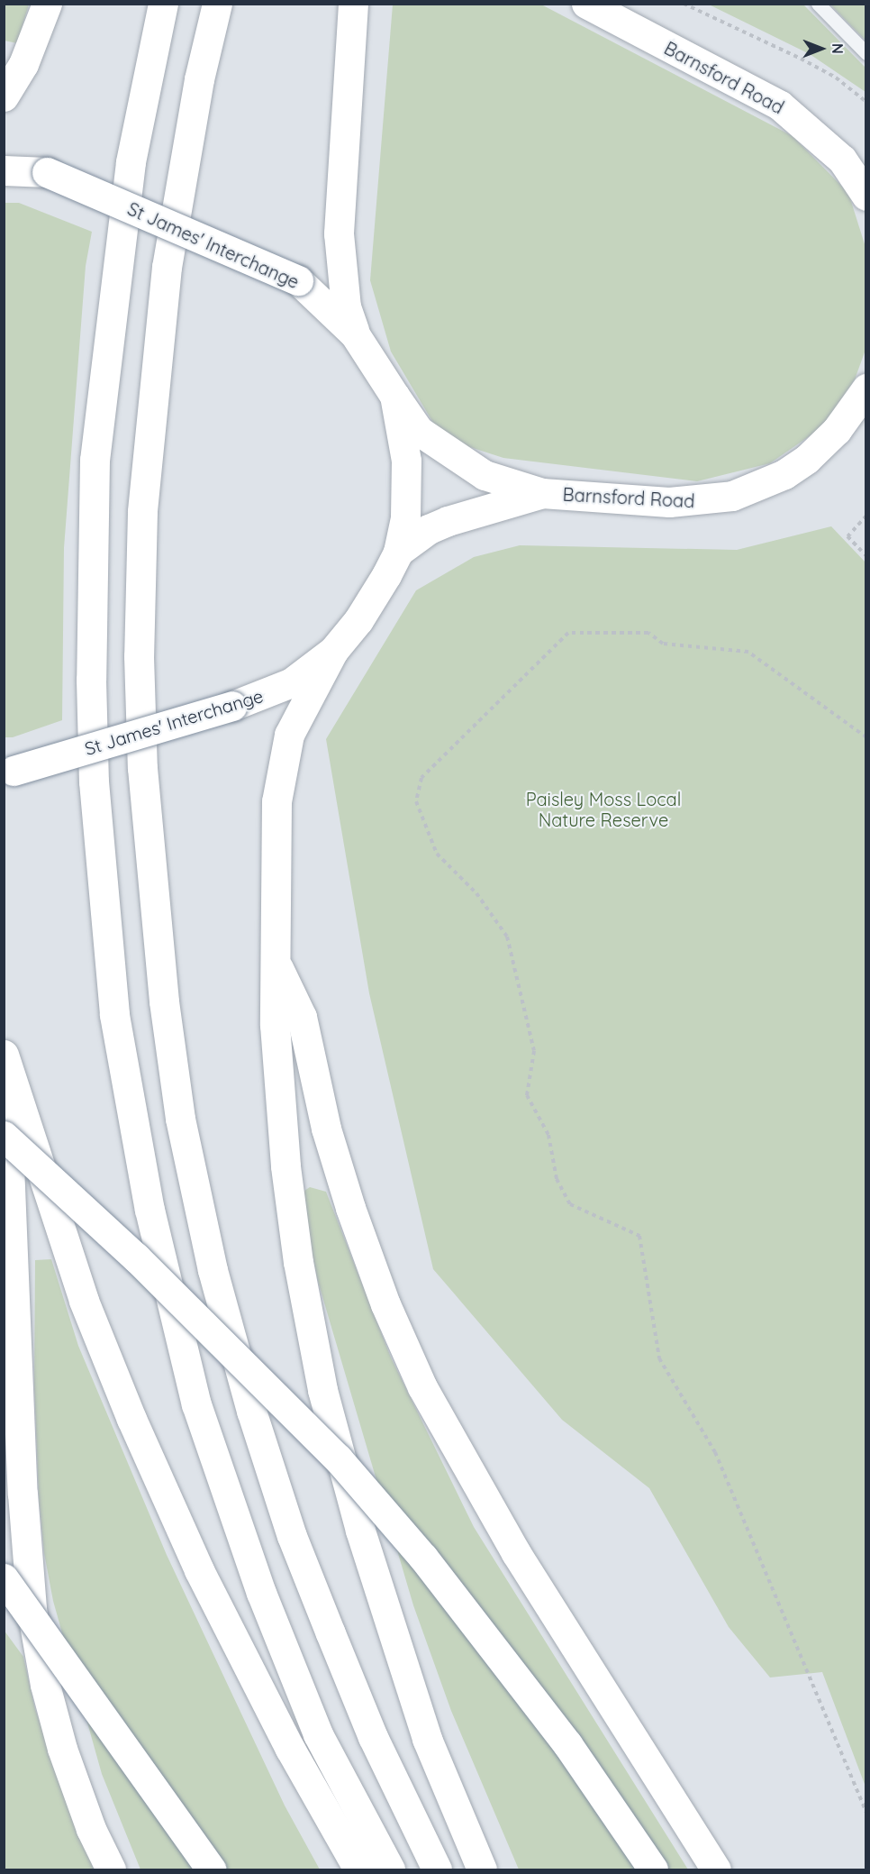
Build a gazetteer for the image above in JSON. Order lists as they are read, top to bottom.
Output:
{
  "streets": {
    "main road": ["Barnsford Road", "St James' Interchange"]
  },
  "crossings": [
    ["Barnsford Road", "St James' Interchange"]
  ],
  "parks": ["Paisley Moss Local Nature Reserve"],
  "north": "right"
}
